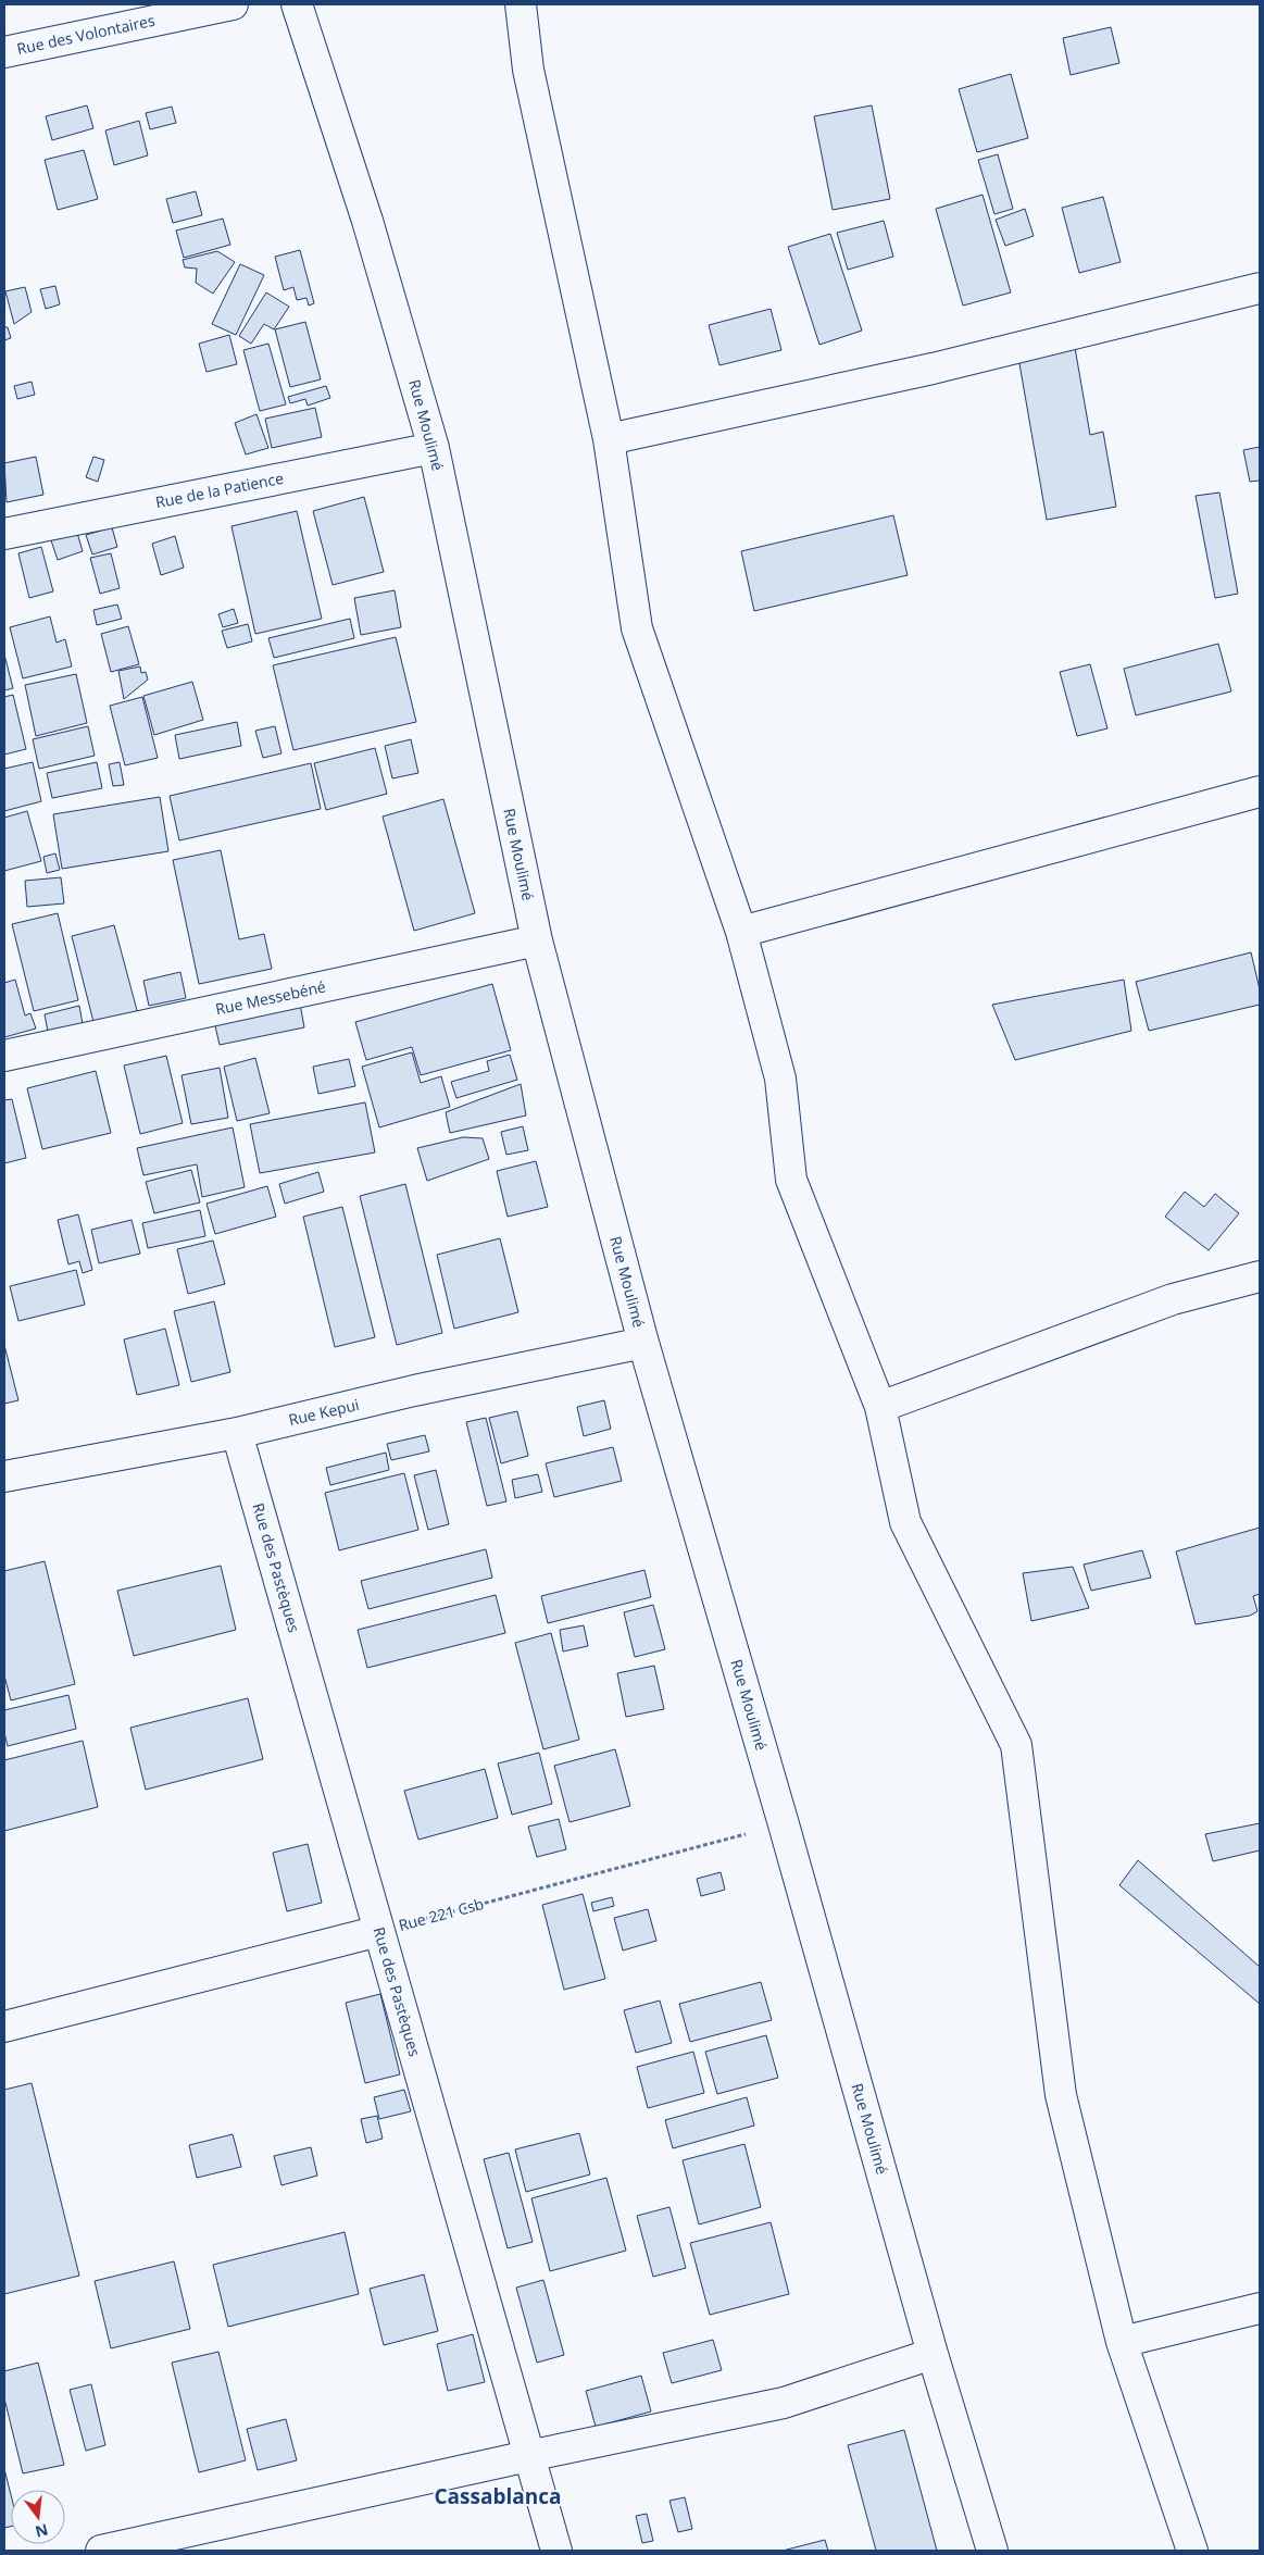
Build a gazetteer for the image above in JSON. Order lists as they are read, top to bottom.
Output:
{
  "streets": {
    "street": [
      "Rue des Volontaires",
      "Rue Moulimé",
      "Rue de la Patience",
      "Rue Messebéné",
      "Rue Kepui",
      "Rue des Pastèques",
      "Rue 221 Csb"
    ]
  },
  "crossings": [
    ["Rue Moulimé", "Rue de la Patience"],
    ["Rue Moulimé", "Rue Messebéné"],
    ["Rue Moulimé", "Rue Kepui"],
    ["Rue Moulimé", "Rue 221 Csb"],
    ["Rue Kepui", "Rue des Pastèques"],
    ["Rue des Pastèques", "Rue 221 Csb"]
  ],
  "districts": ["Cassablanca"],
  "north": "bottom"
}
